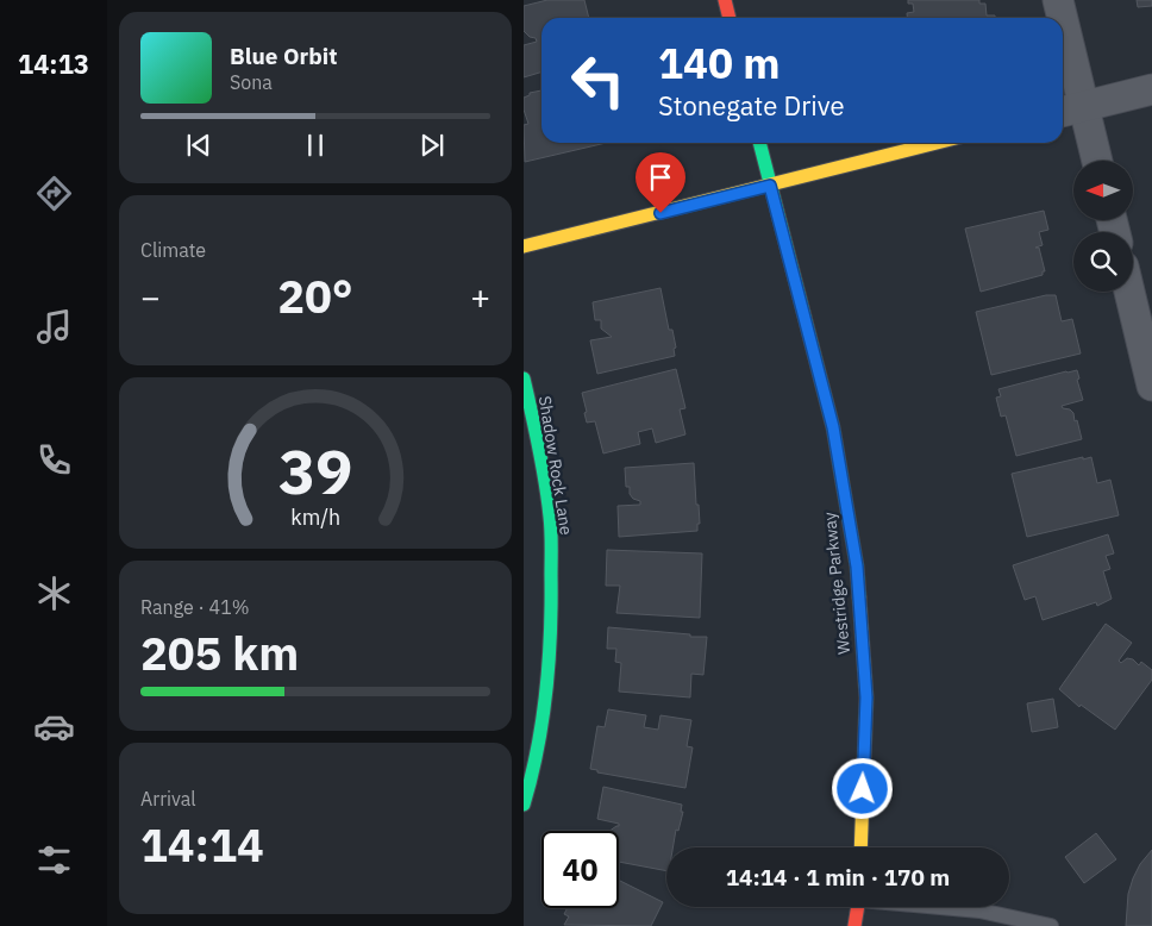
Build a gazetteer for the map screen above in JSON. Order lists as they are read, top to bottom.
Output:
{
  "streets": {
    "street": ["Shadow Rock Lane", "Westridge Parkway"]
  },
  "north": "left",
  "page": {
    "tabs": "14:13",
    "turn": ["140 m", "Stonegate Drive"],
    "song": ["Blue Orbit", "Sona"],
    "tile": [
      "Climate",
      ["Range · 41%", "205 km"],
      ["Arrival", "14:14"]
    ],
    "heat": ["−", "20°", "+"],
    "limit": "40",
    "trip": "14:14 · 1 min · 170 m",
    "gauge": ["39", "km/h"]
  }
}
